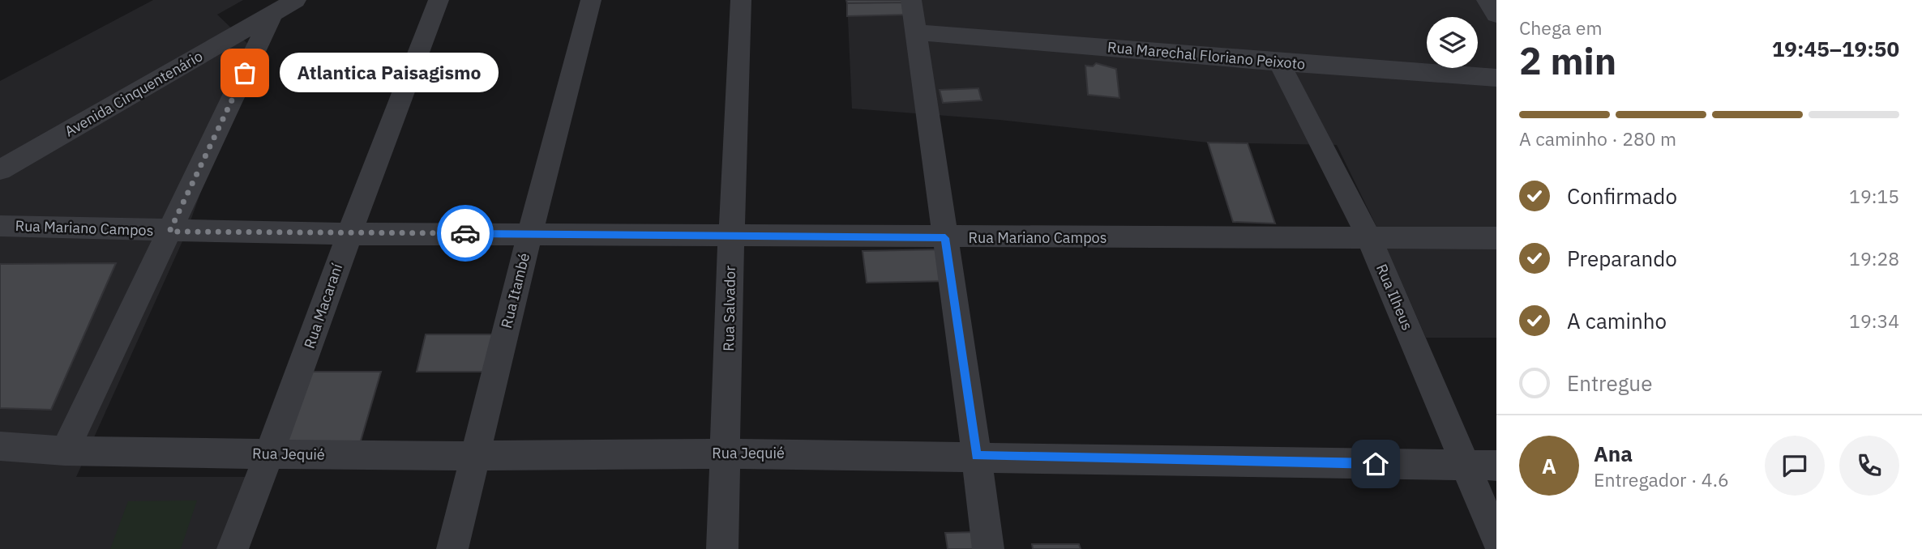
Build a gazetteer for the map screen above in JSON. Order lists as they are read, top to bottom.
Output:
{
  "streets": {
    "street": [
      "Rua Marechal Floriano Peixoto",
      "Avenida Cinquentenário",
      "Rua Mariano Campos",
      "Rua Itambé",
      "Rua Ilheus",
      "Rua Macaraní",
      "Rua Salvador",
      "Rua Jequié"
    ]
  },
  "crossings": [
    ["Rua Marechal Floriano Peixoto", "Rua Ilheus"],
    ["Rua Mariano Campos", "Rua Itambé"],
    ["Rua Mariano Campos", "Rua Ilheus"],
    ["Rua Mariano Campos", "Rua Macaraní"],
    ["Rua Mariano Campos", "Rua Salvador"],
    ["Rua Itambé", "Rua Jequié"],
    ["Rua Ilheus", "Rua Jequié"],
    ["Rua Macaraní", "Rua Jequié"],
    ["Rua Salvador", "Rua Jequié"]
  ],
  "places": ["Atlantica Paisagismo"],
  "page": {
    "heading": ["2 min", "Chega em", "19:45–19:50"],
    "panel": ["Ana", "Entregador · 4.6"],
    "bubble": "Atlantica Paisagismo",
    "bar": "A caminho · 280 m",
    "list": [
      ["Confirmado", "19:15"],
      ["Preparando", "19:28"],
      ["A caminho", "19:34"],
      "Entregue"
    ],
    "round": "A"
  }
}
